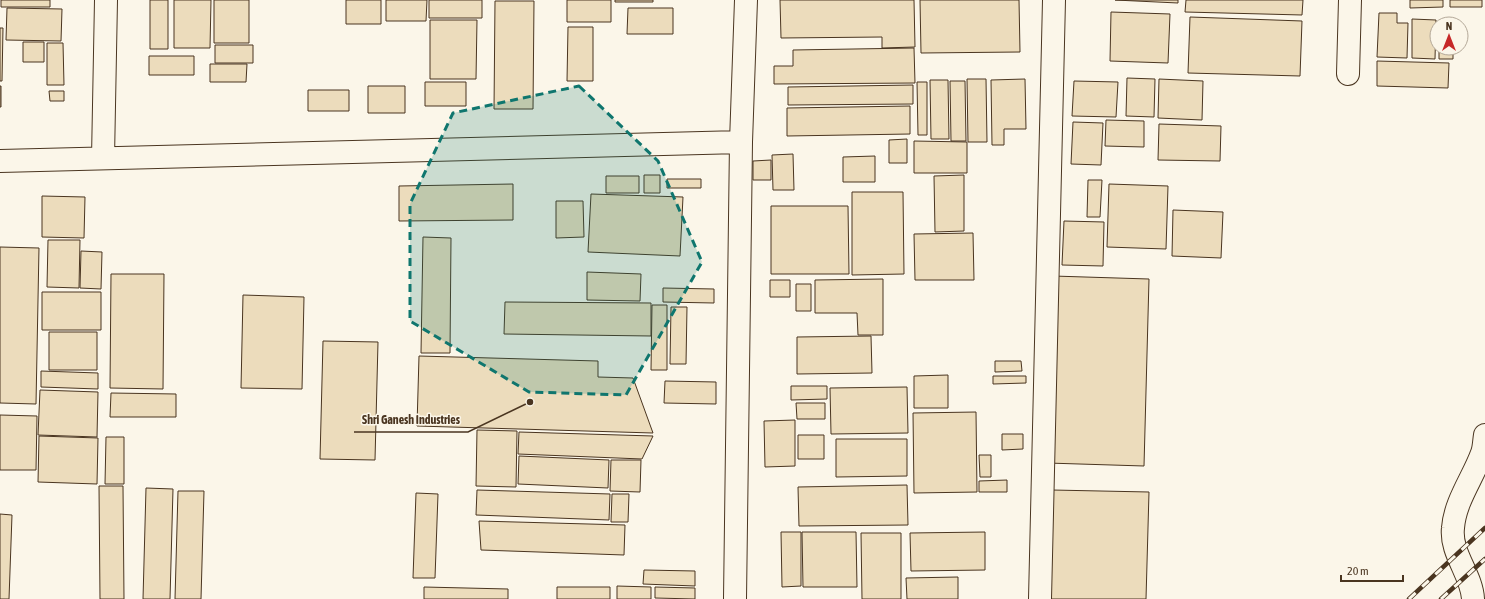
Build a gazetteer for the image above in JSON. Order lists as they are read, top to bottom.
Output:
{
  "places": ["Shri Ganesh Industries"],
  "scale_bar": "20 m",
  "north": "top"
}
